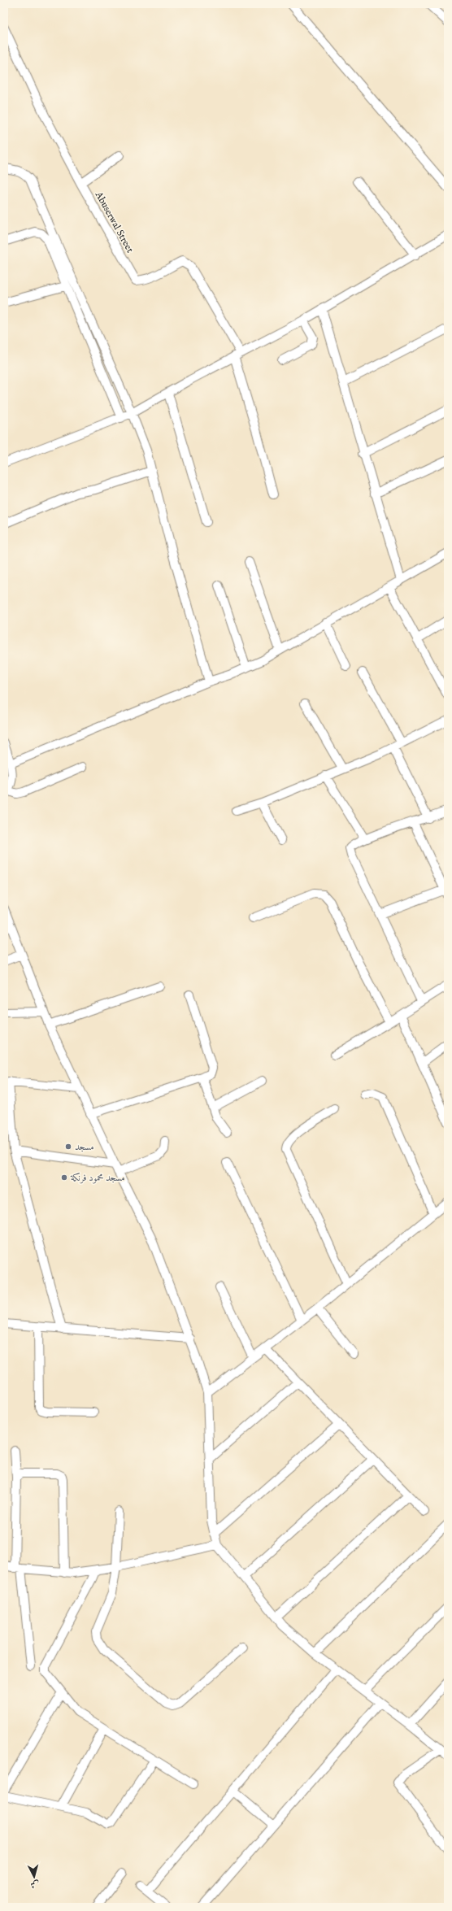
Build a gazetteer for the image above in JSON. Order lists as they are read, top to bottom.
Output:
{
  "streets": {
    "street": ["Abuserwal Street"]
  },
  "places": ["مسجد", "مسجد محمود فرنكة"],
  "north": "bottom"
}
